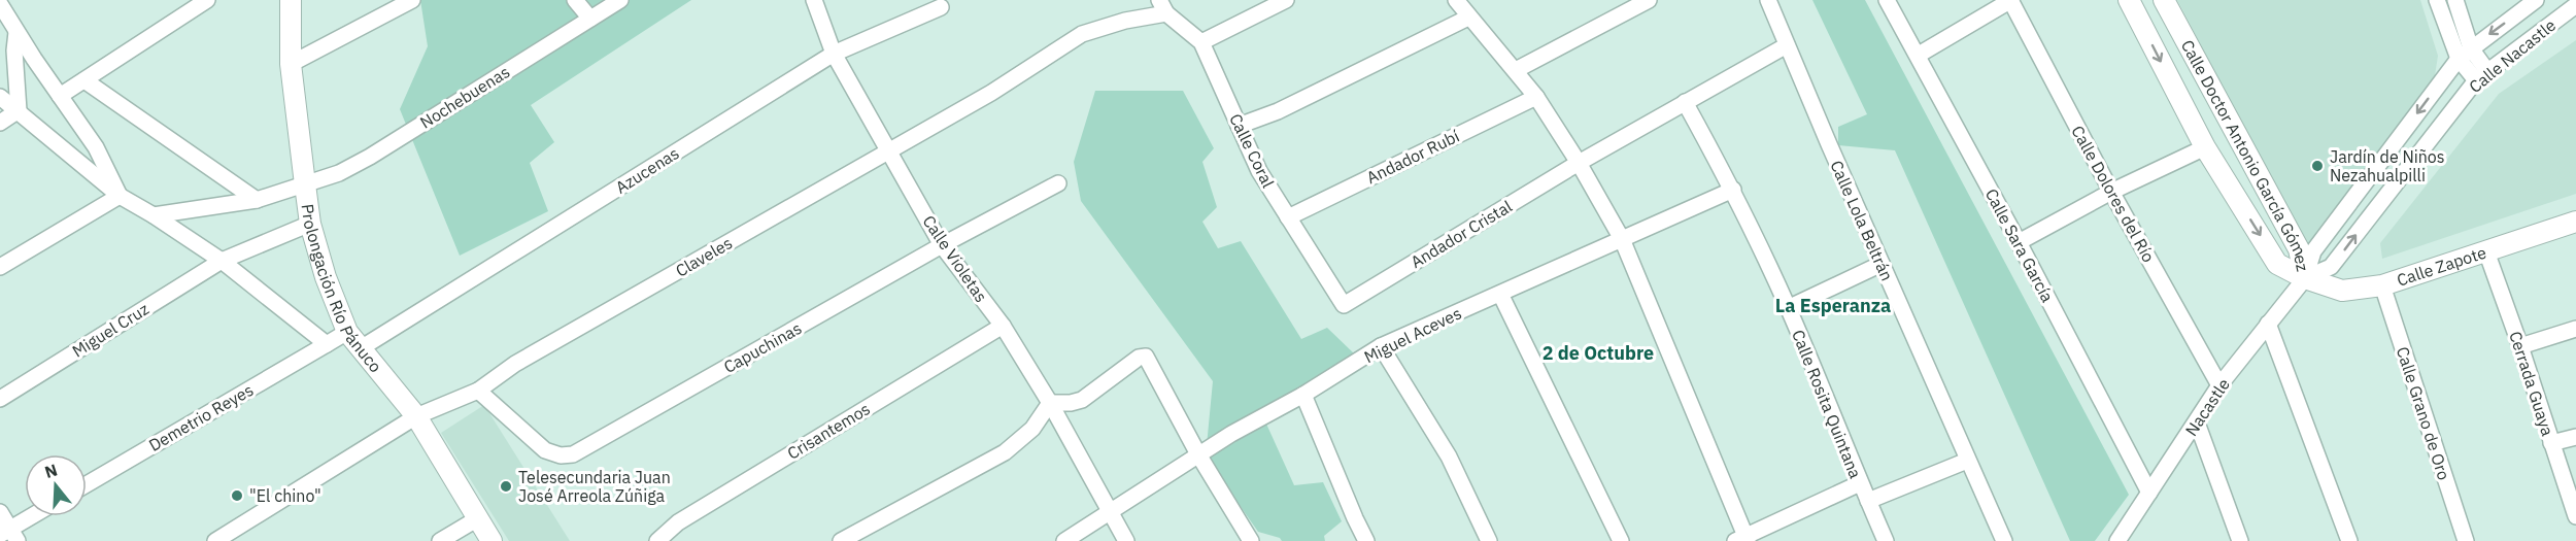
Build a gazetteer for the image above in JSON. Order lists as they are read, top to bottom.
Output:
{
  "streets": {
    "street": [
      "Calle Nacastle",
      "Nochebuenas",
      "Calle Coral",
      "Calle Doctor Antonio García Gómez",
      "Andador Rubí",
      "Azucenas",
      "Calle Dolores del Río",
      "Calle Lola Beltrán",
      "Andador Cristal",
      "Calle Sara García",
      "Claveles",
      "Calle Violetas",
      "Calle Zapote",
      "Prolongación Río Pánuco",
      "Miguel Cruz",
      "Miguel Aceves",
      "Capuchinas",
      "Cerrada Guaya",
      "Calle Rosita Quintana",
      "Nacastle",
      "Calle Grano de Oro",
      "Demetrio Reyes",
      "Crisantemos"
    ]
  },
  "crossings": [
    ["Calle Nacastle", "Calle Doctor Antonio García Gómez"],
    ["Calle Nacastle", "Calle Zapote"],
    ["Calle Nacastle", "Nacastle"],
    ["Nochebuenas", "Prolongación Río Pánuco"],
    ["Calle Coral", "Andador Rubí"],
    ["Calle Coral", "Andador Cristal"],
    ["Calle Coral", "Claveles"],
    ["Calle Doctor Antonio García Gómez", "Calle Zapote"],
    ["Calle Doctor Antonio García Gómez", "Nacastle"],
    ["Azucenas", "Calle Violetas"],
    ["Azucenas", "Prolongación Río Pánuco"],
    ["Calle Dolores del Río", "Nacastle"],
    ["Calle Lola Beltrán", "Andador Cristal"],
    ["Andador Cristal", "Calle Rosita Quintana"],
    ["Calle Sara García", "Nacastle"],
    ["Claveles", "Calle Violetas"],
    ["Claveles", "Prolongación Río Pánuco"],
    ["Claveles", "Capuchinas"],
    ["Calle Violetas", "Miguel Aceves"],
    ["Calle Violetas", "Capuchinas"],
    ["Calle Violetas", "Crisantemos"],
    ["Calle Zapote", "Cerrada Guaya"],
    ["Calle Zapote", "Nacastle"],
    ["Calle Zapote", "Calle Grano de Oro"],
    ["Prolongación Río Pánuco", "Miguel Cruz"],
    ["Prolongación Río Pánuco", "Demetrio Reyes"],
    ["Miguel Aceves", "Calle Rosita Quintana"]
  ],
  "districts": ["La Esperanza", "2 de Octubre"],
  "places": ["Jardín de Niños Nezahualpilli", "Telesecundaria Juan José Arreola Zúñiga", "\"El chino\""],
  "north": "top"
}
